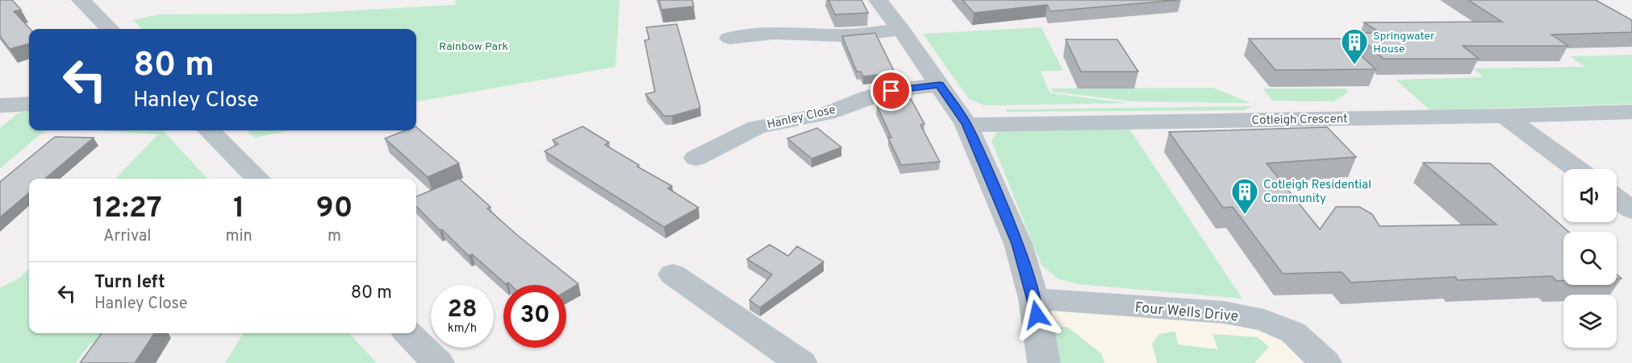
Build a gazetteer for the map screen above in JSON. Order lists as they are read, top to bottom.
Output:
{
  "streets": {
    "street": ["Hanley Close", "Cotleigh Crescent", "Four Wells Drive"]
  },
  "parks": ["Rainbow Park"],
  "places": {
    "building": ["Springwater House", "Cotleigh Residential Community"]
  },
  "page": {
    "turn": ["80 m", "Hanley Close"],
    "eta": [
      "12:27",
      "Arrival",
      "1",
      "min",
      "90",
      "m"
    ],
    "list": [
      {
        "name": "Turn left",
        "note": "Hanley Close",
        "value": "80 m"
      }
    ],
    "speed": "28 km/h",
    "limit": "30"
  }
}
